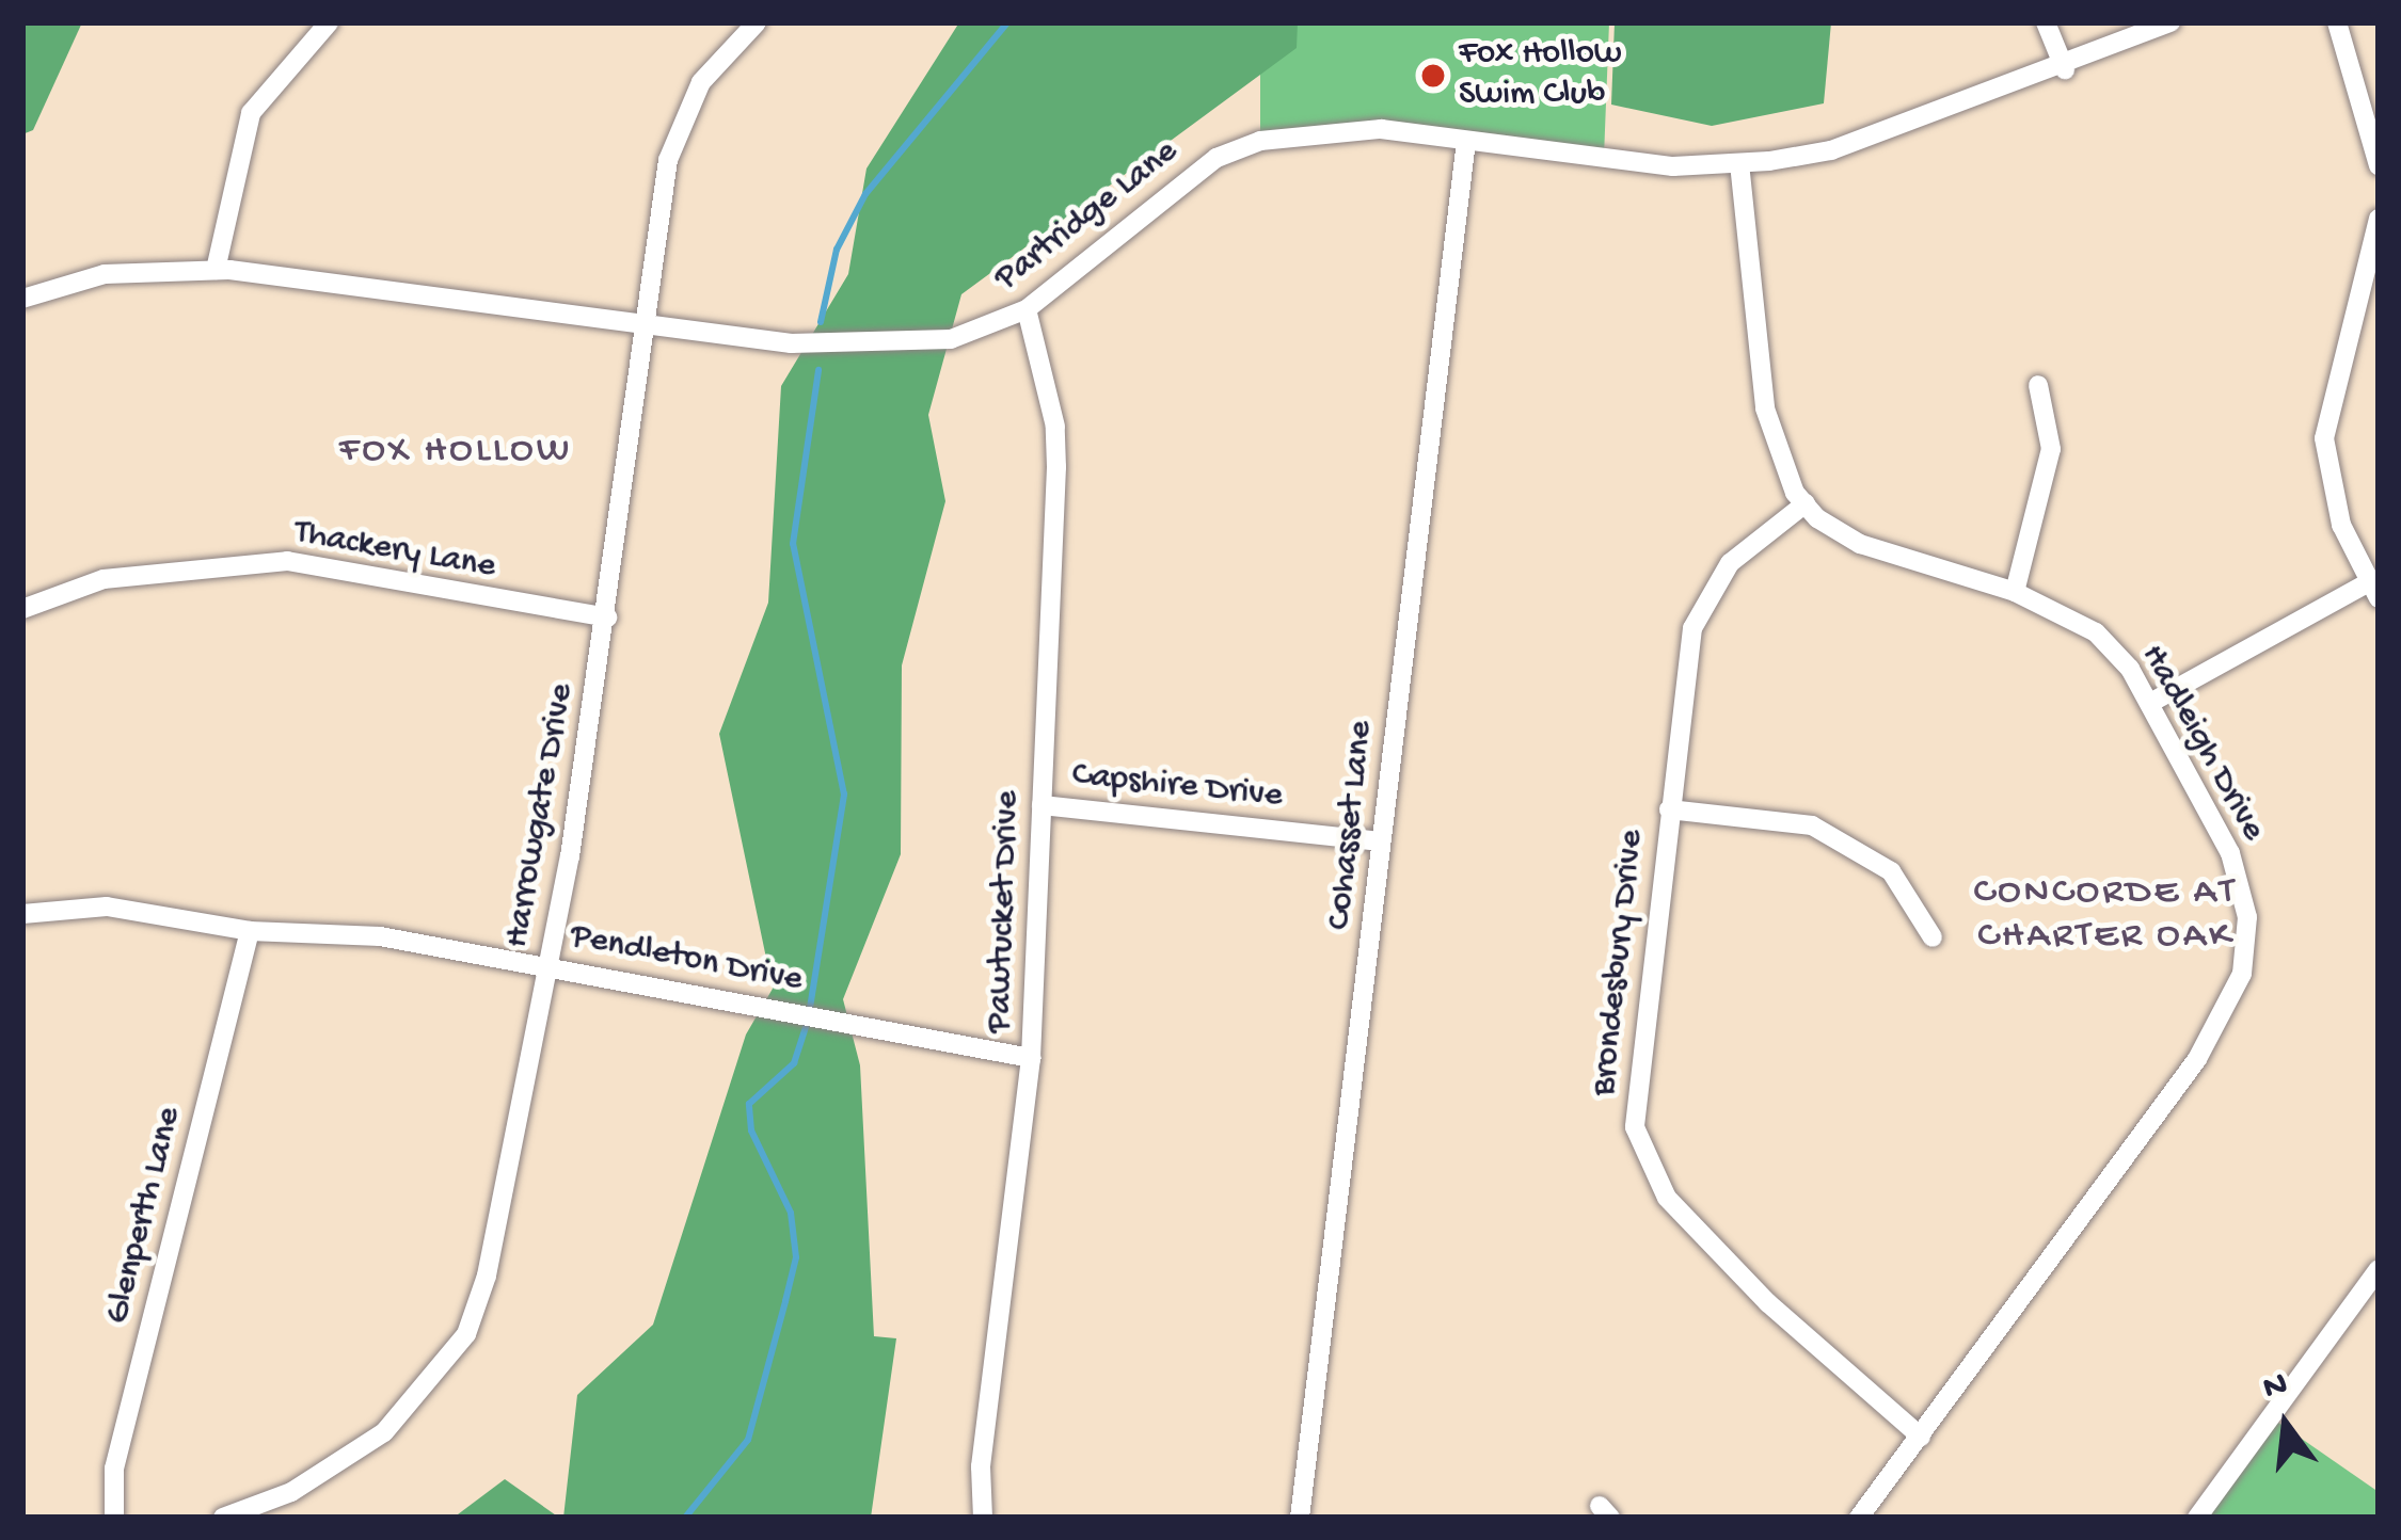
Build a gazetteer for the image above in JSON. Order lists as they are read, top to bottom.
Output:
{
  "streets": {
    "street": [
      "Partridge Lane",
      "Thackery Lane",
      "Hadleigh Drive",
      "Capshire Drive",
      "Harrowgate Drive",
      "Cohasset Lane",
      "Pawtucket Drive",
      "Pendleton Drive",
      "Brondesbury Drive",
      "Glenperth Lane"
    ]
  },
  "crossings": [
    ["Partridge Lane", "Hadleigh Drive"],
    ["Partridge Lane", "Harrowgate Drive"],
    ["Partridge Lane", "Cohasset Lane"],
    ["Partridge Lane", "Pawtucket Drive"],
    ["Thackery Lane", "Harrowgate Drive"],
    ["Hadleigh Drive", "Brondesbury Drive"],
    ["Capshire Drive", "Cohasset Lane"],
    ["Capshire Drive", "Pawtucket Drive"],
    ["Harrowgate Drive", "Pendleton Drive"],
    ["Pawtucket Drive", "Pendleton Drive"],
    ["Pendleton Drive", "Glenperth Lane"]
  ],
  "districts": ["FOX HOLLOW", "CONCORDE AT CHARTER OAK"],
  "places": ["Fox Hollow Swim Club"],
  "north": "top"
}
